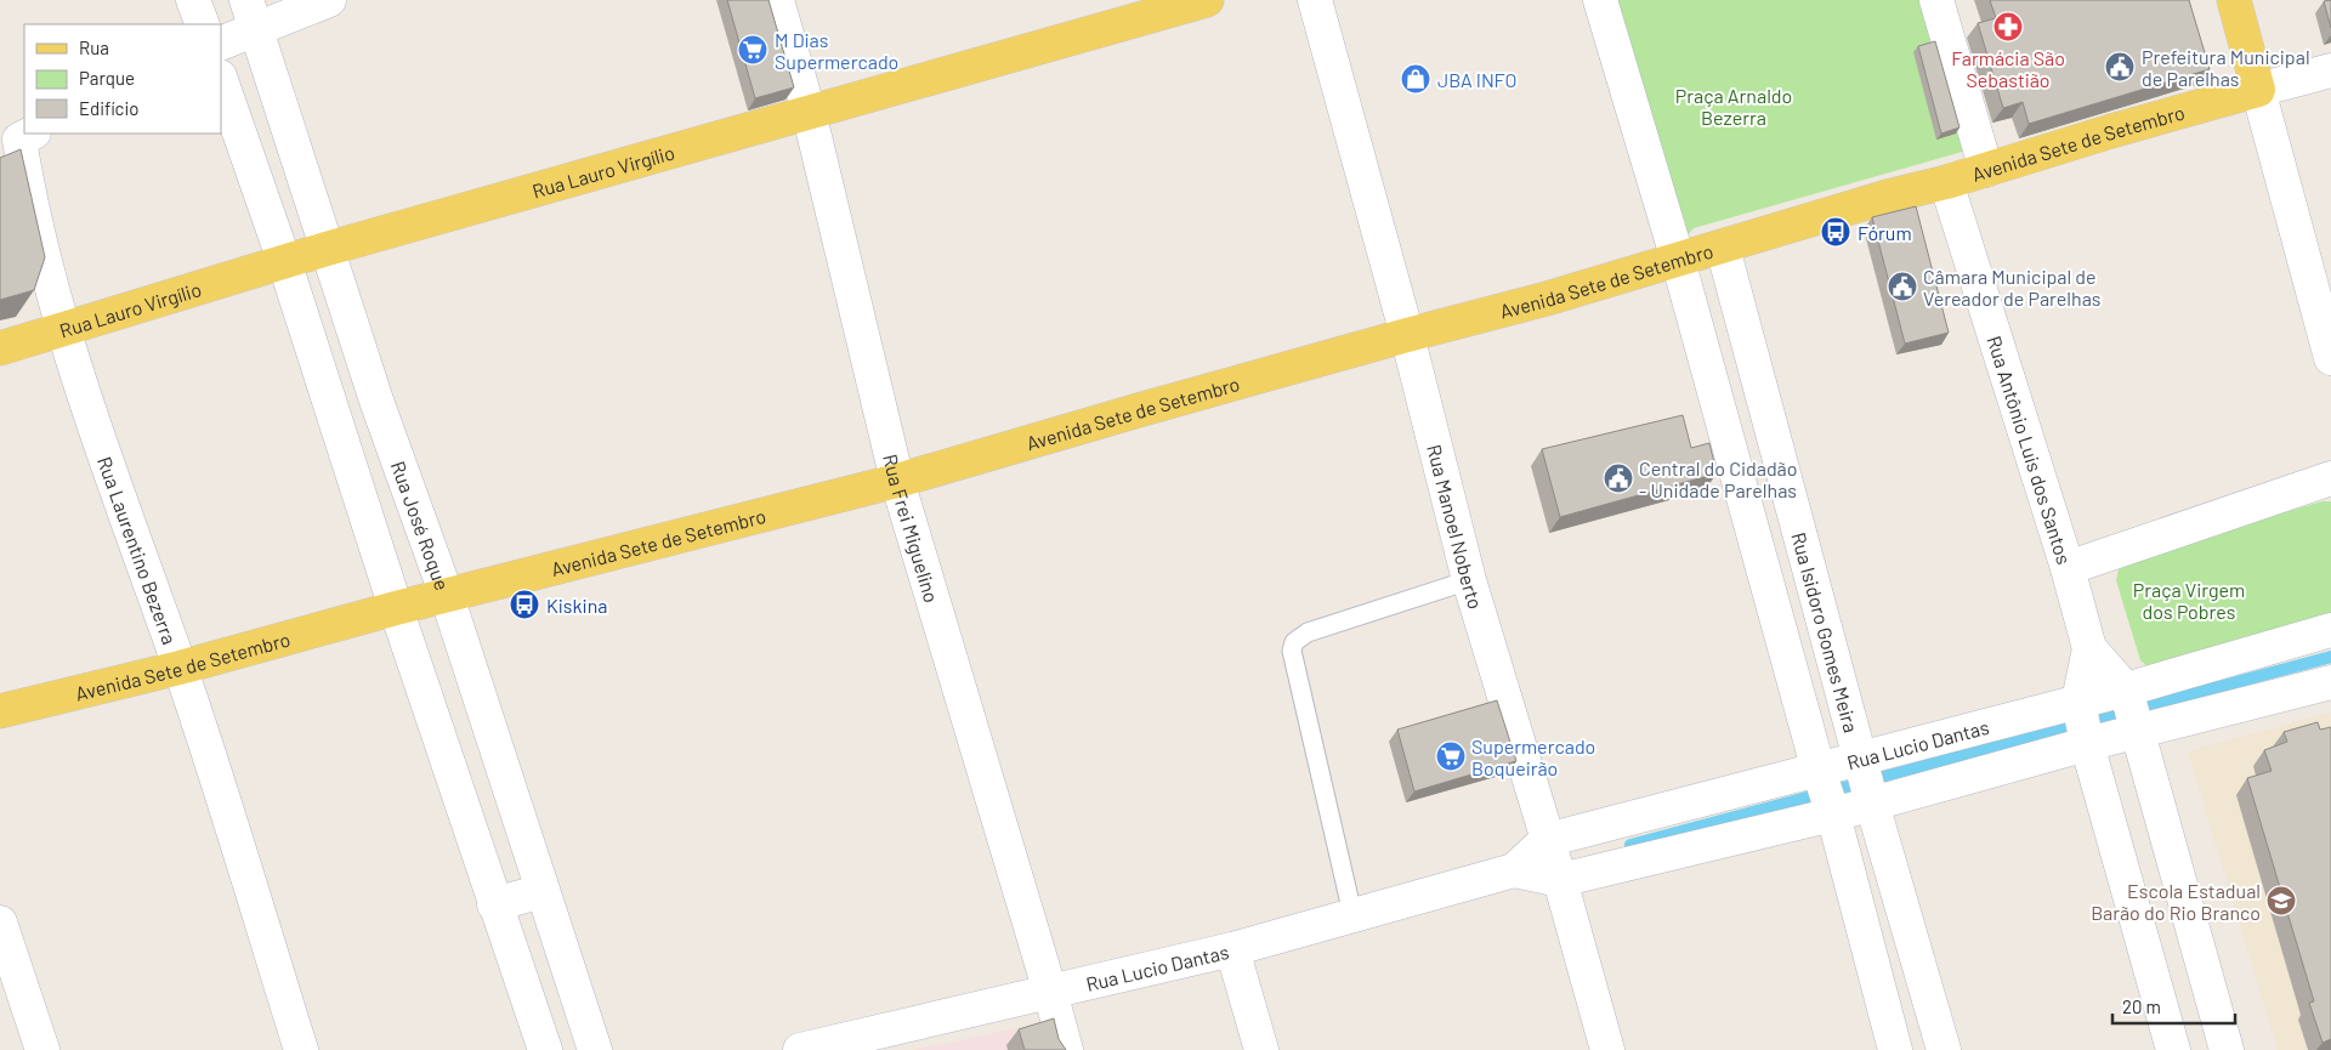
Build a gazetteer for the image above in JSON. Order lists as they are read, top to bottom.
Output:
{
  "streets": {
    "main road": ["Avenida Sete de Setembro", "Rua Lauro Virgílio"],
    "street": [
      "Rua Antônio Luis dos Santos",
      "Rua José Roque",
      "Rua Frei Miguelino",
      "Rua Manoel Noberto",
      "Rua Laurentino Bezerra",
      "Rua Isidoro Gomes Meira",
      "Rua Lucio Dantas"
    ]
  },
  "crossings": [
    ["Avenida Sete de Setembro", "Rua Antônio Luis dos Santos"],
    ["Avenida Sete de Setembro", "Rua José Roque"],
    ["Avenida Sete de Setembro", "Rua Frei Miguelino"],
    ["Avenida Sete de Setembro", "Rua Manoel Noberto"],
    ["Avenida Sete de Setembro", "Rua Laurentino Bezerra"],
    ["Avenida Sete de Setembro", "Rua Isidoro Gomes Meira"],
    ["Rua Lauro Virgílio", "Rua José Roque"],
    ["Rua Lauro Virgílio", "Rua Frei Miguelino"],
    ["Rua Lauro Virgílio", "Rua Laurentino Bezerra"],
    ["Rua Antônio Luis dos Santos", "Rua Lucio Dantas"],
    ["Rua Frei Miguelino", "Rua Lucio Dantas"],
    ["Rua Manoel Noberto", "Rua Lucio Dantas"],
    ["Rua Isidoro Gomes Meira", "Rua Lucio Dantas"]
  ],
  "parks": ["Praça Arnaldo Bezerra", "Praça Virgem dos Pobres"],
  "places": {
    "pharmacy": ["Farmácia São Sebastião"],
    "supermarket": ["M Dias Supermercado", "Supermercado Boqueirão"],
    "public building": ["Prefeitura Municipal de Parelhas", "Câmara Municipal de Vereador de Parelhas", "Central do Cidadão - Unidade Parelhas"],
    "shop": ["JBA INFO"],
    "bus stop": ["Fórum", "Kiskina"],
    "school or university": ["Escola Estadual Barão do Rio Branco"]
  },
  "legend": ["Rua", "Parque", "Edifício"],
  "scale_bar": "20 m"
}
